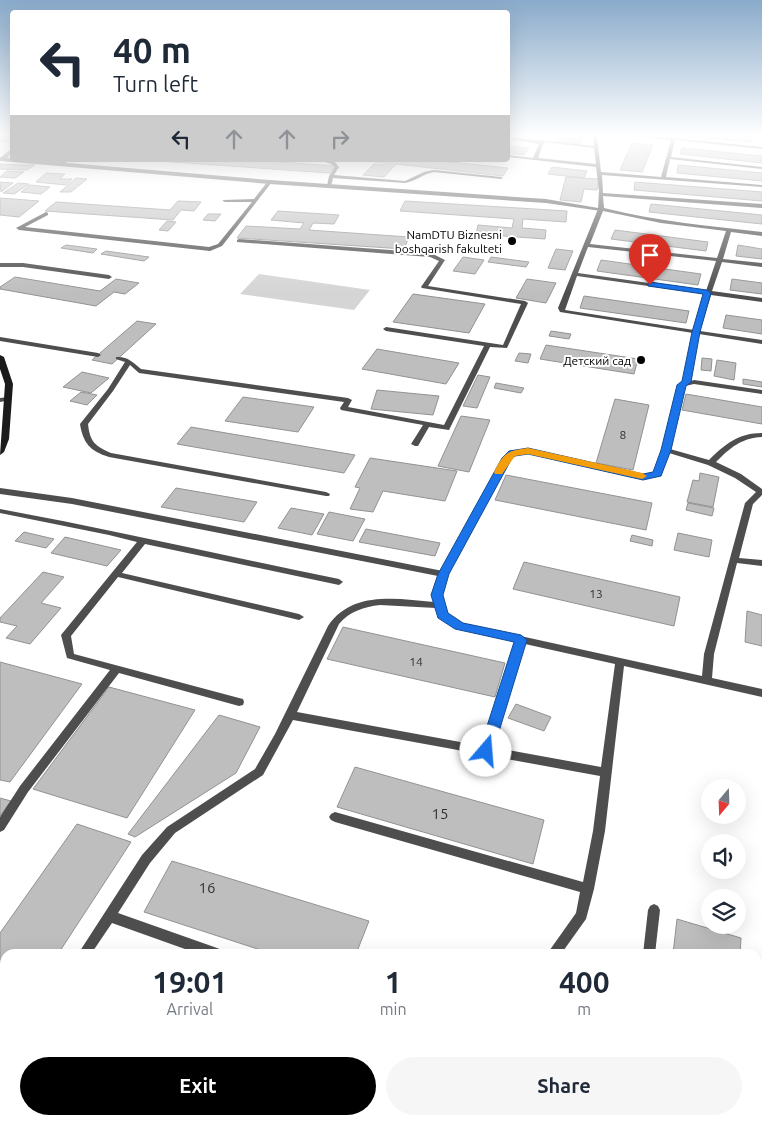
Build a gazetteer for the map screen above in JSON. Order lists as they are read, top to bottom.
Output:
{
  "places": ["NamDTU Biznesni boshqarish fakulteti", "Детский сад"],
  "house_numbers": [
    "8",
    "13",
    "14",
    "15",
    "16"
  ],
  "north": "bottom",
  "page": {
    "turn": ["40 m", "Turn left"],
    "eta": [
      "19:01",
      "Arrival",
      "1",
      "min",
      "400",
      "m"
    ],
    "buttons": ["Exit", "Share"]
  }
}
